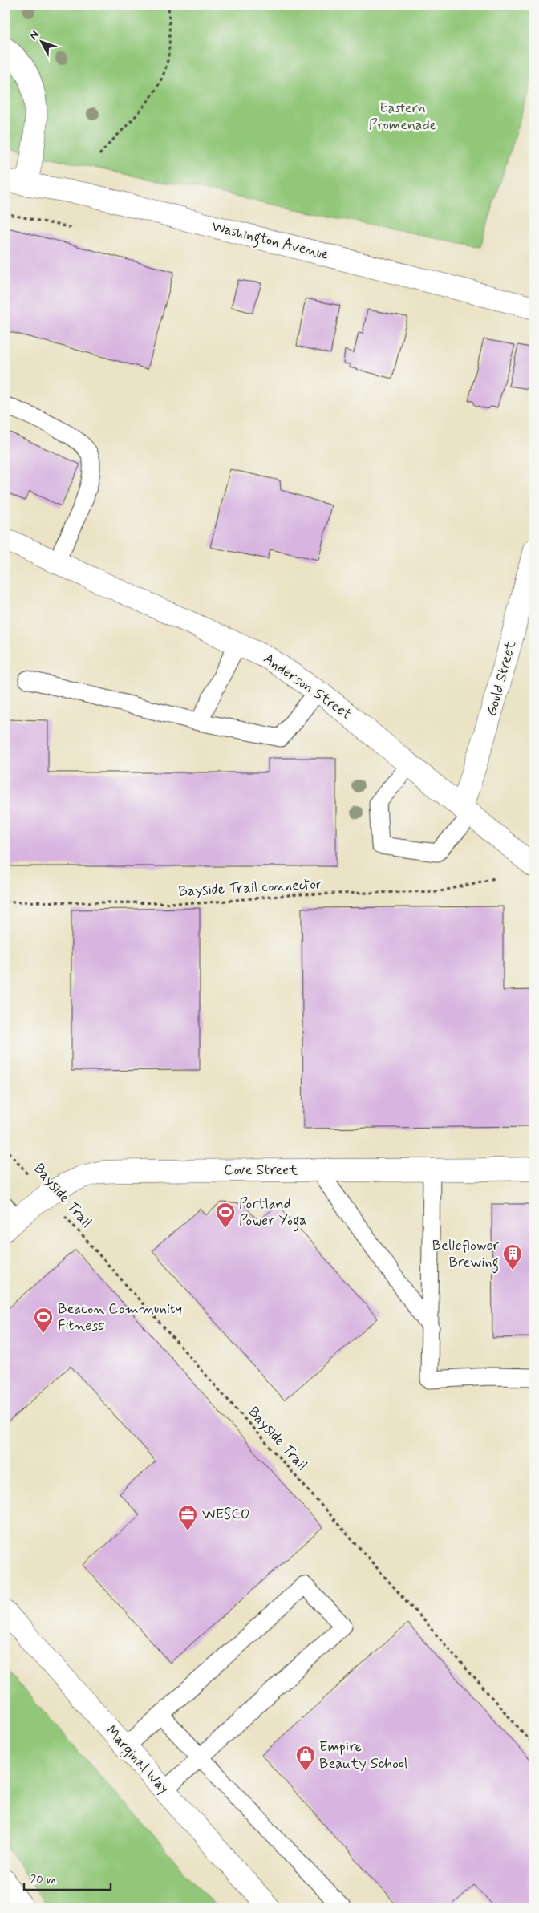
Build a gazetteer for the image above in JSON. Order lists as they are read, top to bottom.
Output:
{
  "streets": {
    "main road": [
      "Washington Avenue",
      "Gould Street",
      "Anderson Street",
      "Cove Street",
      "Marginal Way"
    ],
    "path": ["Bayside Trail connector", "Bayside Trail"]
  },
  "crossings": [
    ["Gould Street", "Anderson Street"],
    ["Cove Street", "Bayside Trail"]
  ],
  "parks": ["Eastern Promenade"],
  "places": {
    "sports": ["Portland Power Yoga", "Beacon Community Fitness"],
    "building": ["Belleflower Brewing"],
    "office": ["WESCO"],
    "shop": ["Empire Beauty School"]
  },
  "scale_bar": "20 m",
  "north": "top left"
}
